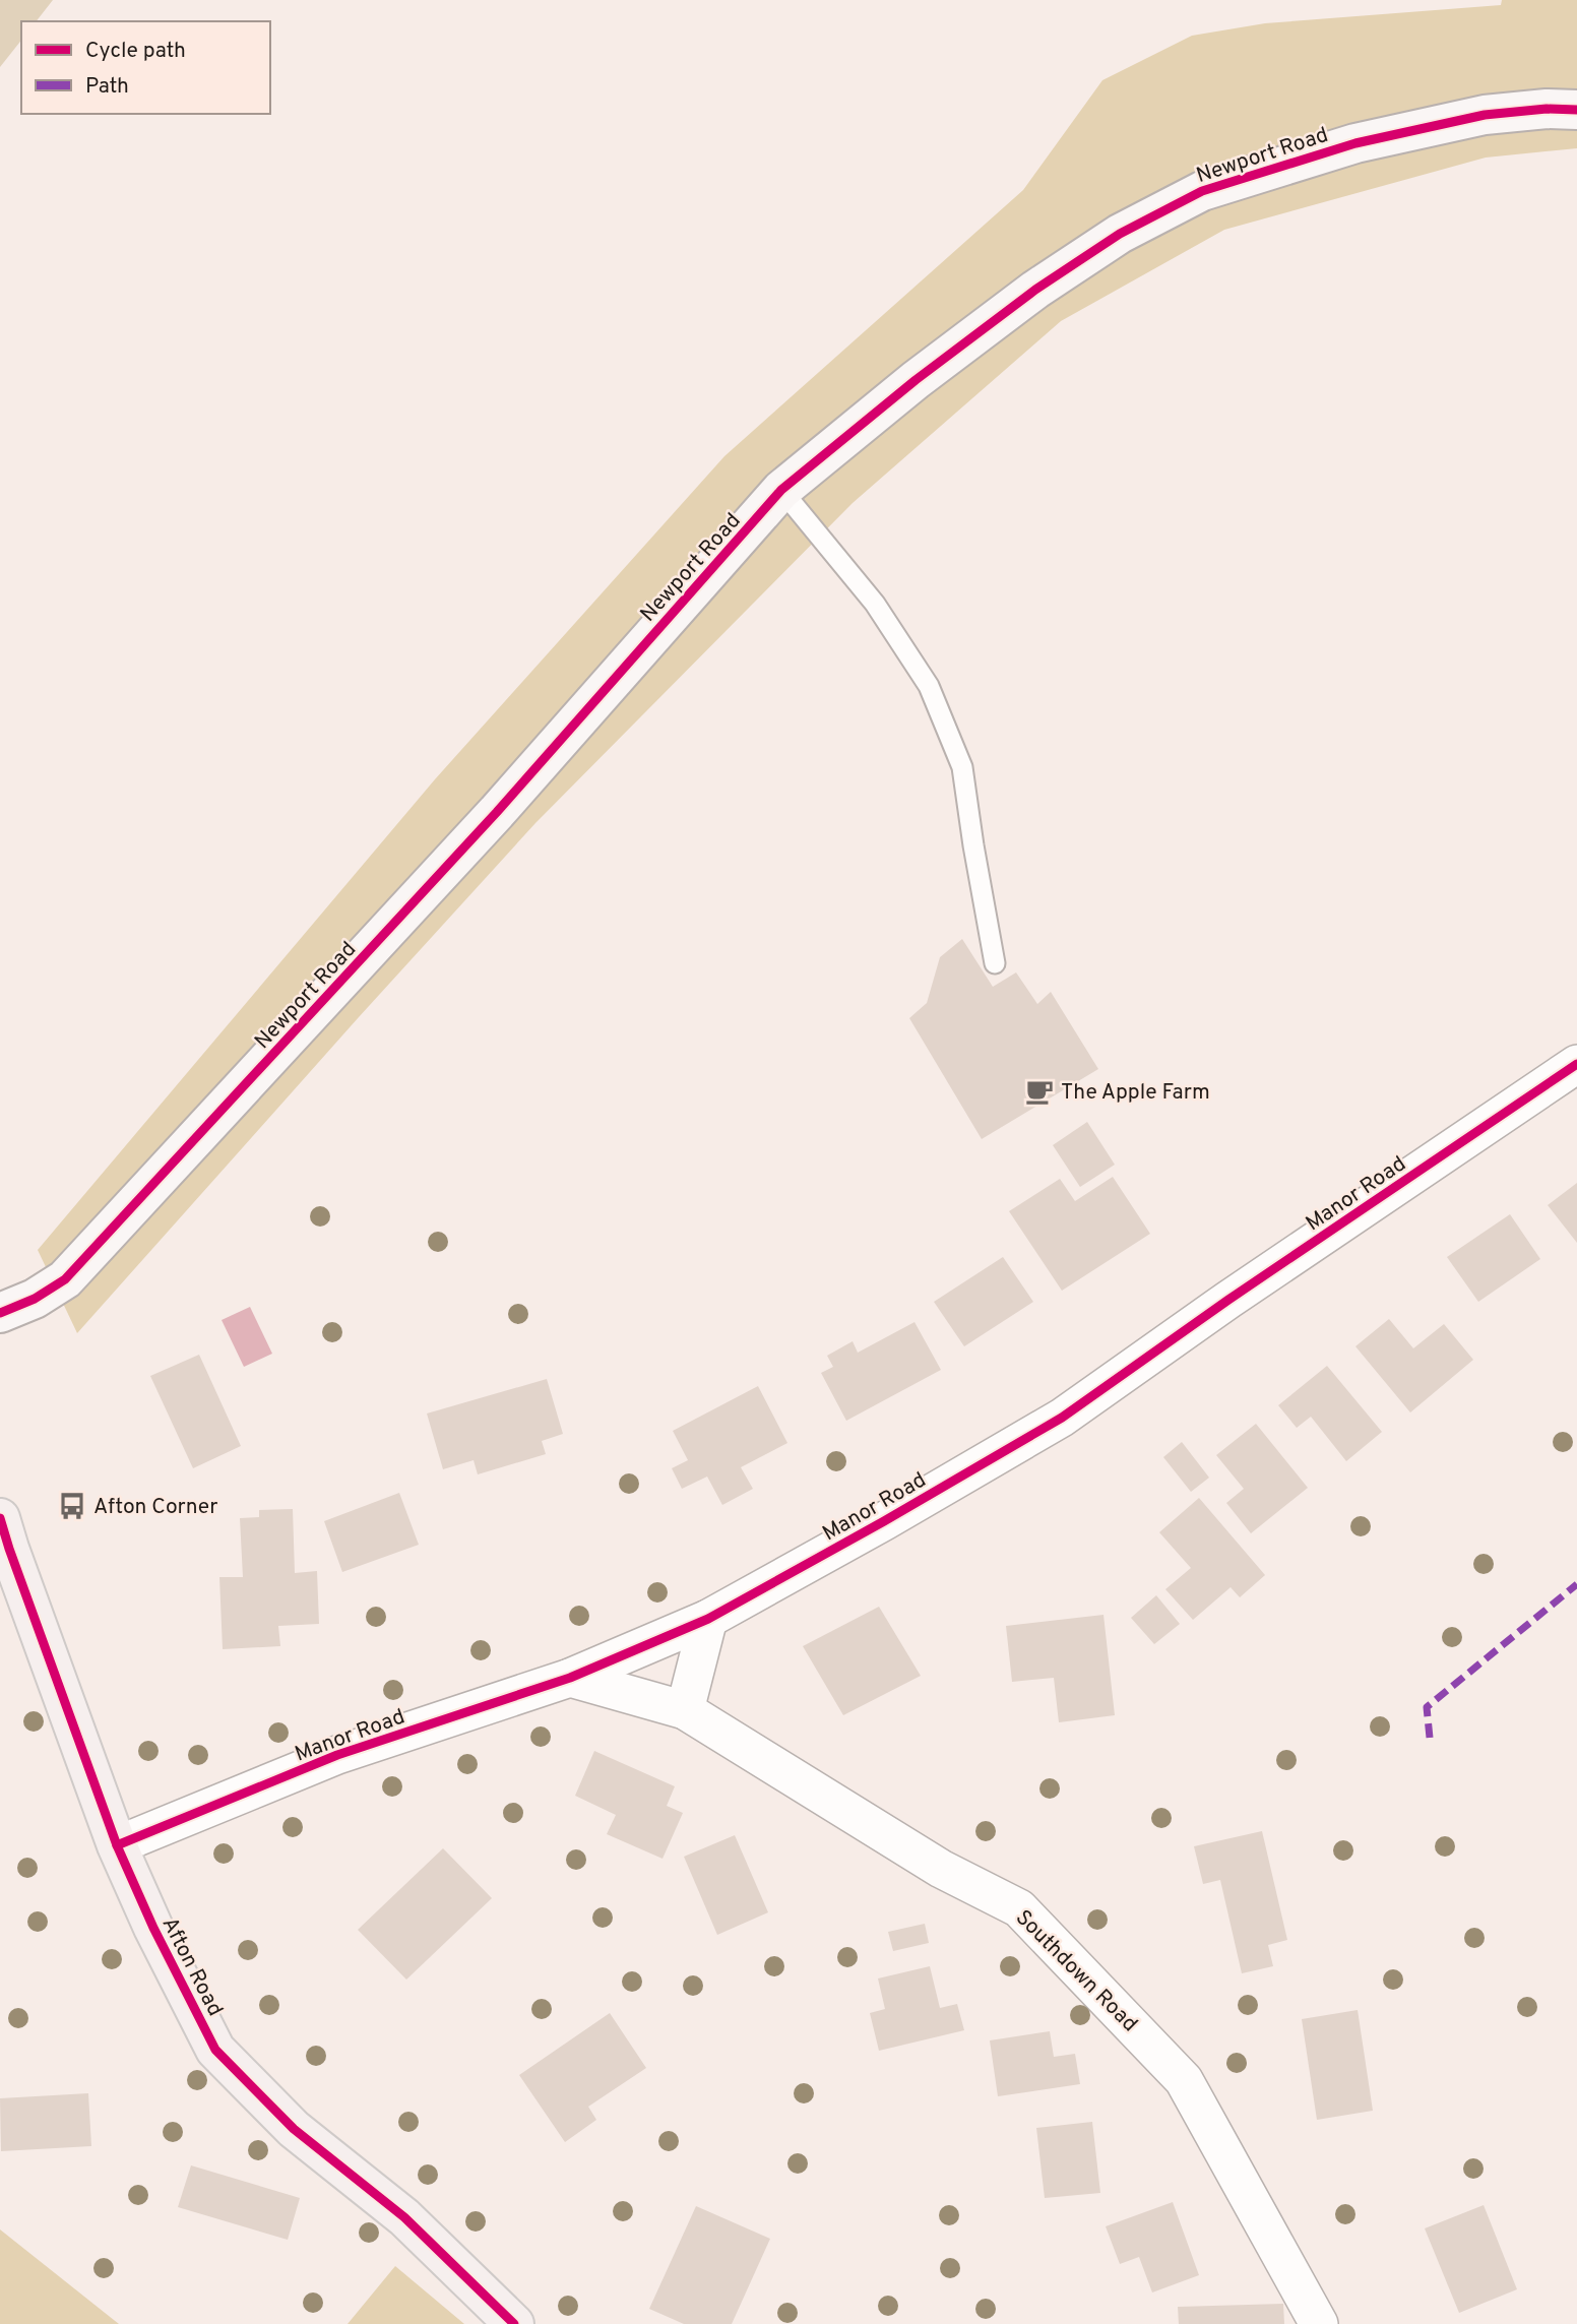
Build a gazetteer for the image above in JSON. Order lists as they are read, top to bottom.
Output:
{
  "streets": {
    "main road": ["Newport Road", "Afton Road"],
    "street": ["Manor Road", "Southdown Road"]
  },
  "crossings": [
    ["Manor Road", "Afton Road"],
    ["Manor Road", "Southdown Road"]
  ],
  "places": {
    "cafe": ["The Apple Farm"],
    "bus stop": ["Afton Corner"]
  },
  "legend": ["Cycle path", "Path"]
}
